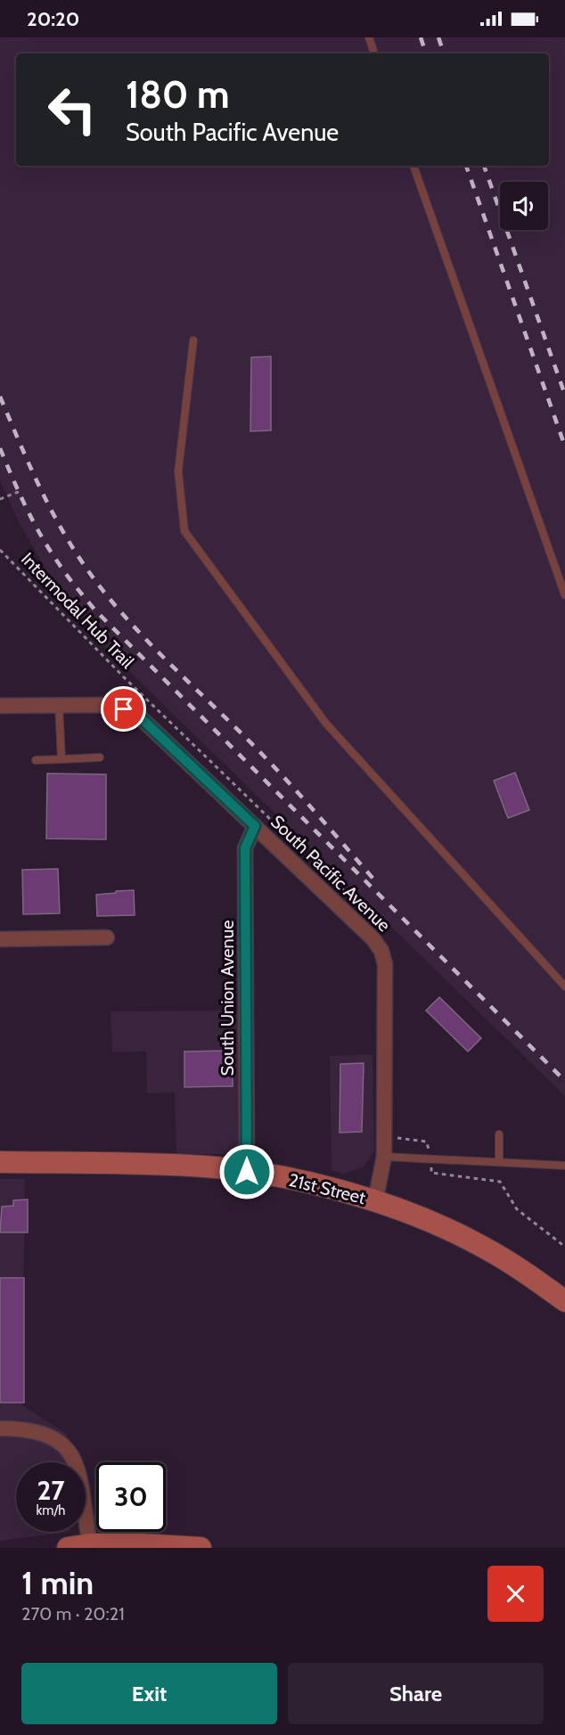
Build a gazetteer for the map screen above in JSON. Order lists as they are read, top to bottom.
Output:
{
  "streets": {
    "main road": ["21st Street"],
    "street": ["South Pacific Avenue", "South Union Avenue"],
    "path": ["Intermodal Hub Trail"]
  },
  "crossings": [
    ["South Pacific Avenue", "South Union Avenue"],
    ["South Pacific Avenue", "21st Street"],
    ["South Union Avenue", "21st Street"]
  ],
  "page": {
    "status": "20:20",
    "turn": ["180 m", "South Pacific Avenue"],
    "speed": "27 km/h",
    "limit": "30",
    "heading": ["1 min", "270 m · 20:21"],
    "buttons": ["Exit", "Share"]
  }
}
